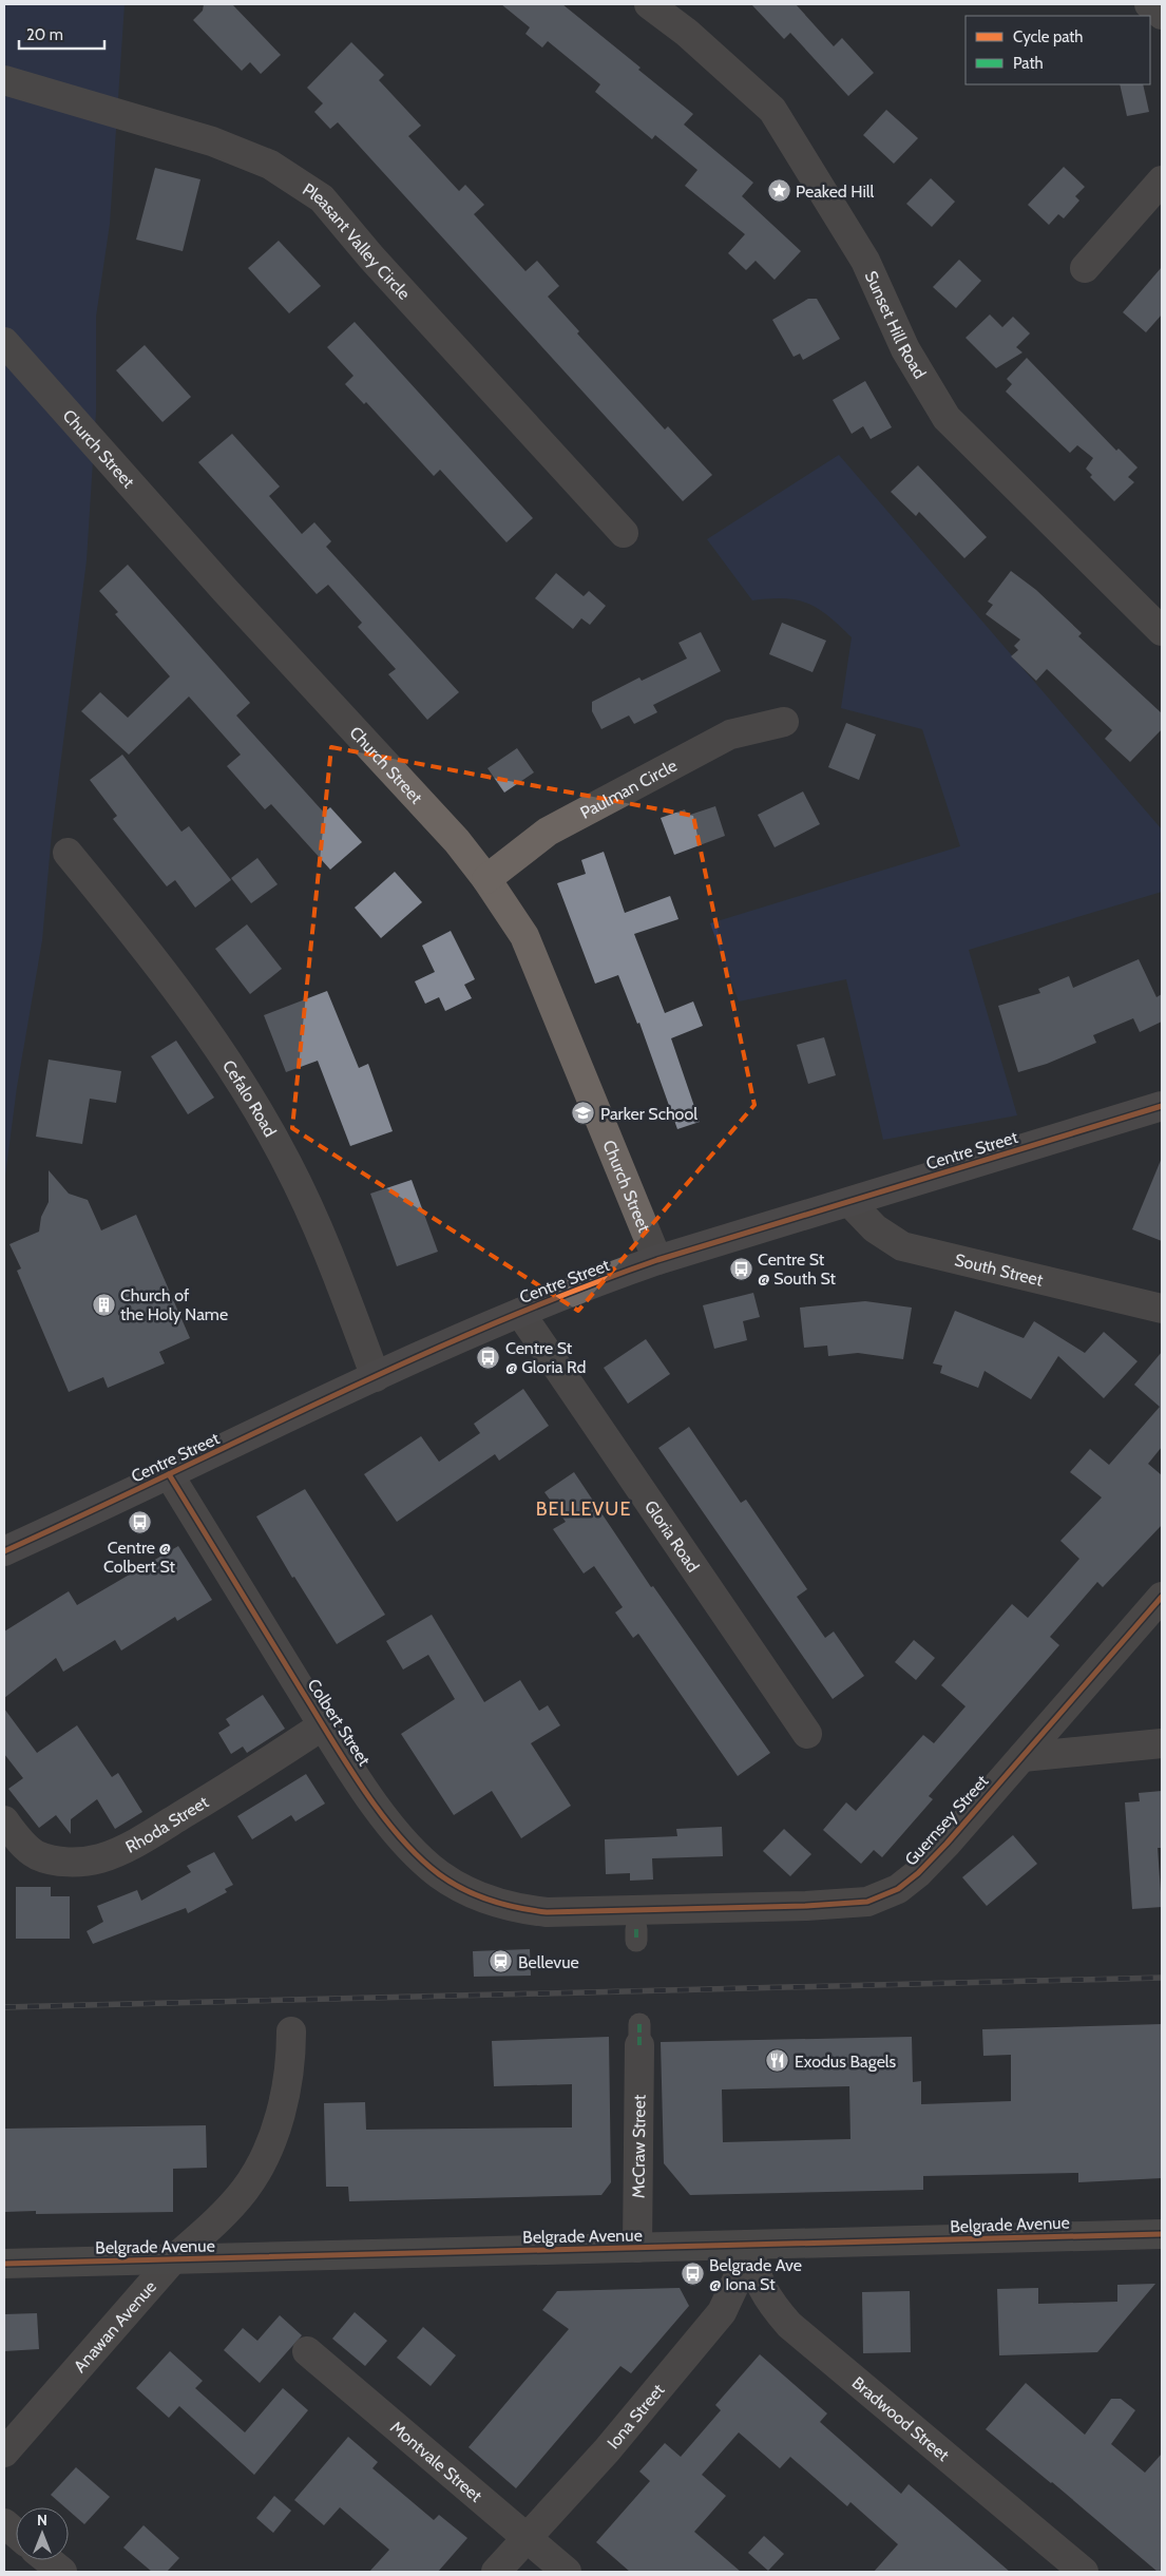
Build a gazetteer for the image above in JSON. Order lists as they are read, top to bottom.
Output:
{
  "streets": {
    "main road": ["Centre Street", "Belgrade Avenue"],
    "street": [
      "Pleasant Valley Circle",
      "Sunset Hill Road",
      "Church Street",
      "Paulman Circle",
      "Cefalo Road",
      "South Street",
      "Gloria Road",
      "Colbert Street",
      "Guernsey Street",
      "Rhoda Street",
      "McCraw Street",
      "Anawan Avenue",
      "Iona Street",
      "Bradwood Street",
      "Montvale Street"
    ]
  },
  "crossings": [
    ["Church Street", "Paulman Circle"],
    ["Church Street", "Centre Street"],
    ["Cefalo Road", "Centre Street"],
    ["Centre Street", "South Street"],
    ["Centre Street", "Gloria Road"],
    ["Centre Street", "Colbert Street"],
    ["Colbert Street", "Guernsey Street"],
    ["Colbert Street", "Rhoda Street"],
    ["McCraw Street", "Belgrade Avenue"],
    ["Belgrade Avenue", "Anawan Avenue"],
    ["Belgrade Avenue", "Iona Street"],
    ["Belgrade Avenue", "Bradwood Street"],
    ["Iona Street", "Bradwood Street"],
    ["Iona Street", "Montvale Street"]
  ],
  "districts": ["BELLEVUE"],
  "places": {
    "place": ["Peaked Hill"],
    "school or university": ["Parker School"],
    "bus stop": [
      "Centre St @ South St",
      "Centre St @ Gloria Rd",
      "Centre @ Colbert St",
      "Belgrade Ave @ Iona St"
    ],
    "building": ["Church of the Holy Name"],
    "station": ["Bellevue"],
    "restaurant": ["Exodus Bagels"]
  },
  "legend": ["Cycle path", "Path"],
  "scale_bar": "20 m",
  "north": "top"
}
